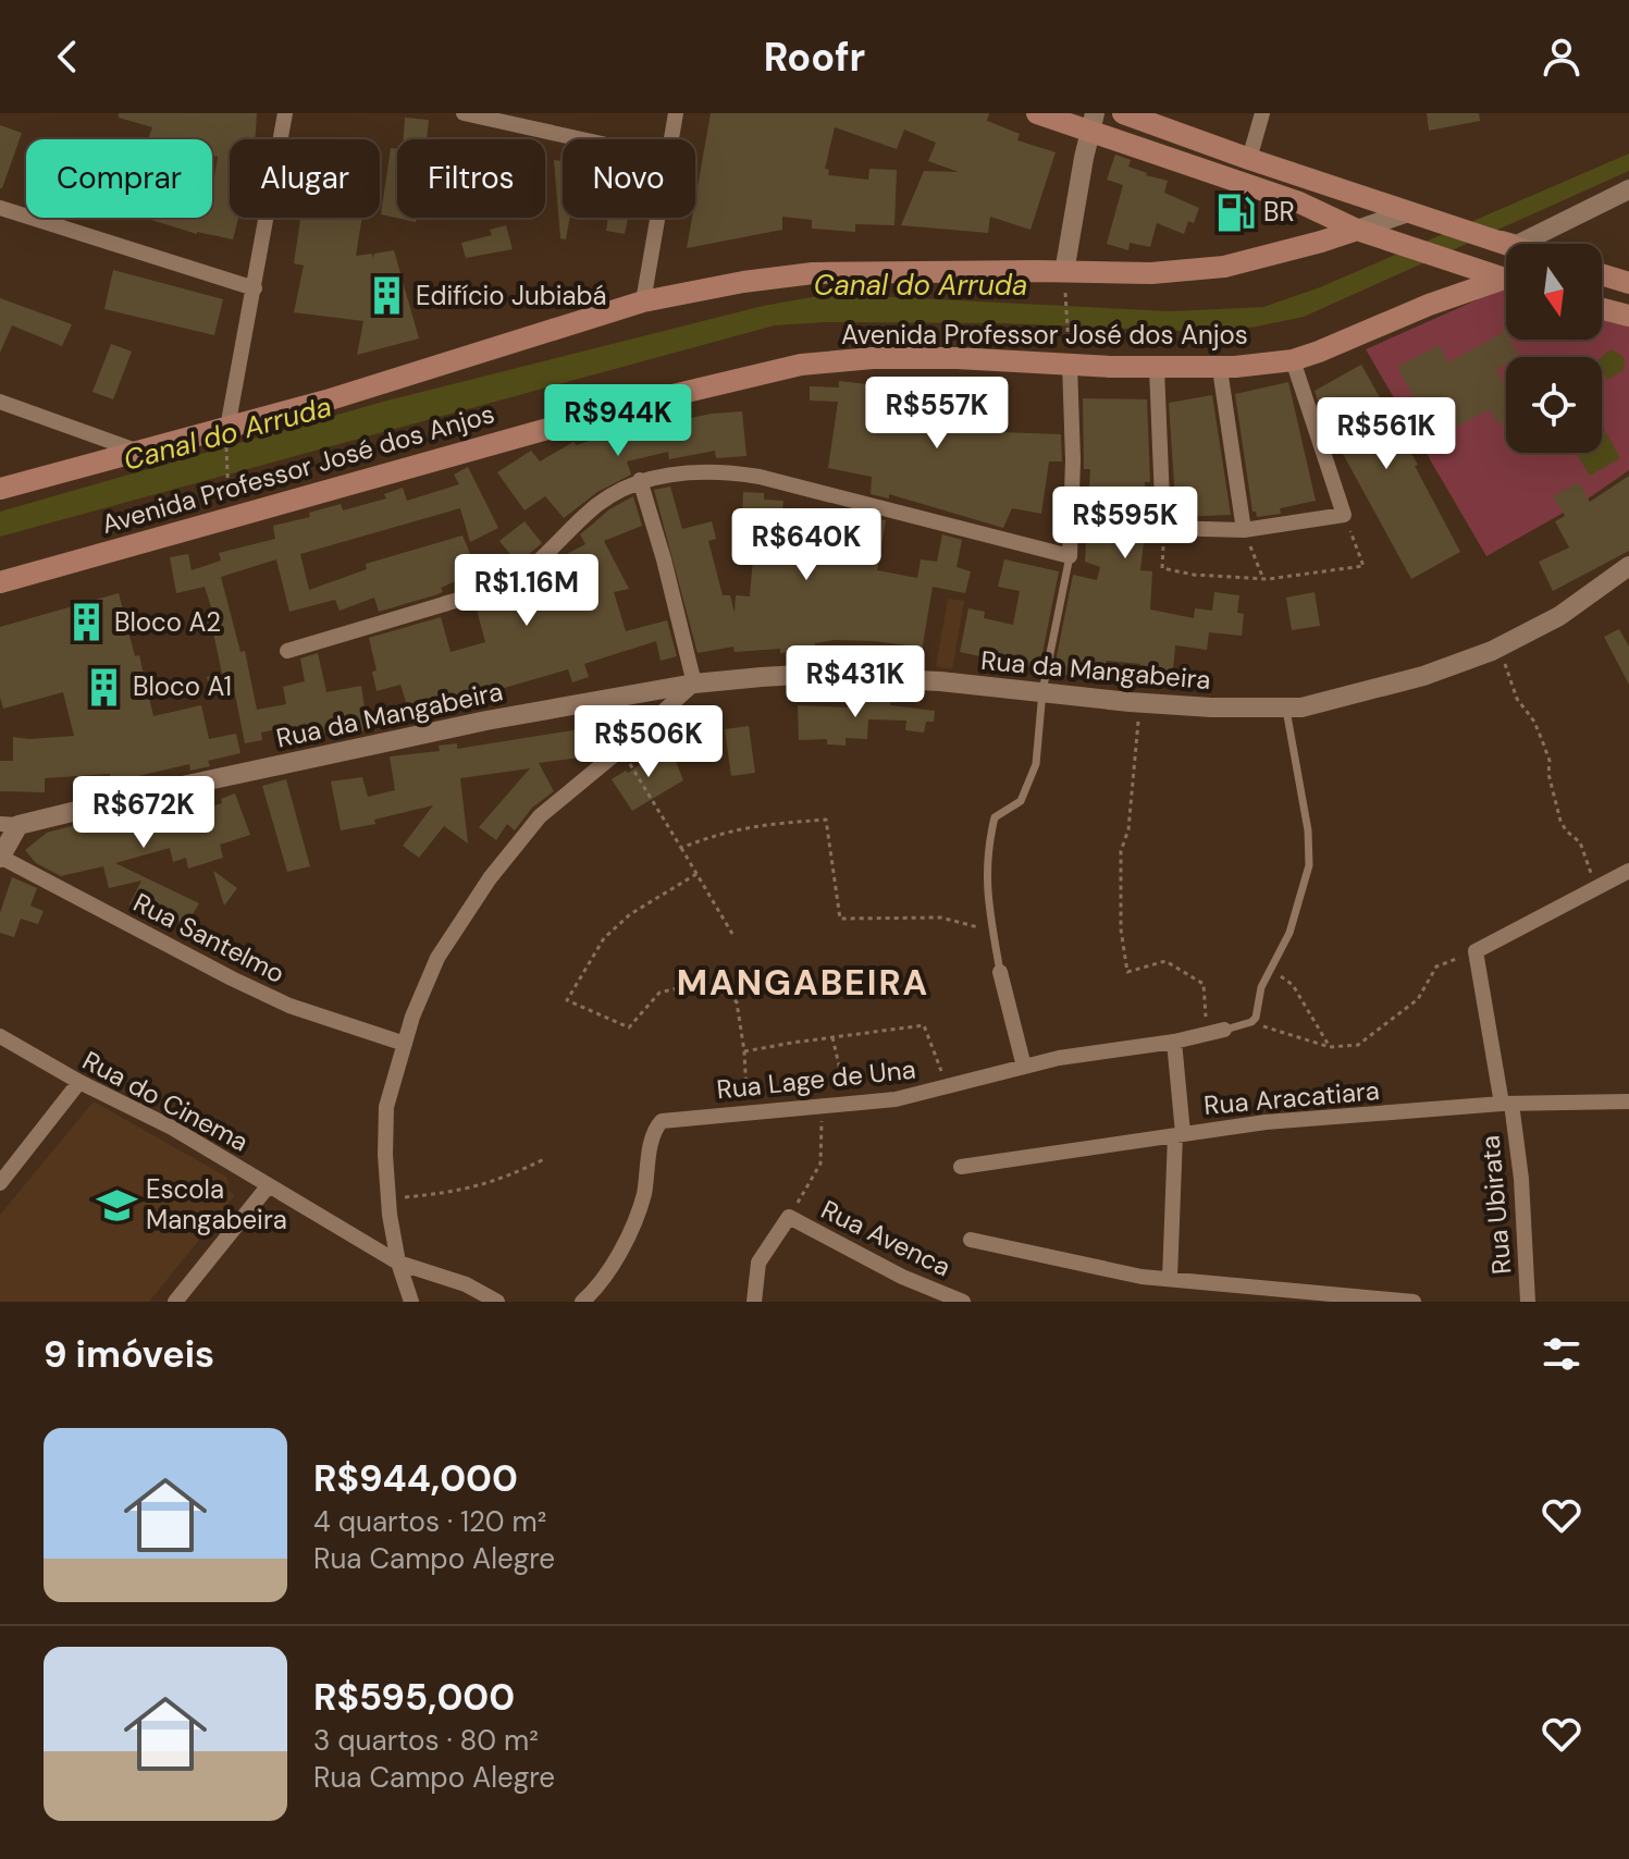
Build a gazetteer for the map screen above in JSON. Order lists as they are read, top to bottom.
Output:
{
  "streets": {
    "main road": ["Avenida Professor José dos Anjos"],
    "street": [
      "Rua da Mangabeira",
      "Rua Santelmo",
      "Rua Lage de Una",
      "Rua Aracatiara",
      "Rua do Cinema",
      "Rua Ubirata",
      "Rua Avenca"
    ]
  },
  "crossings": [
    ["Rua Aracatiara", "Rua Ubirata"]
  ],
  "districts": ["MANGABEIRA"],
  "water": ["Canal do Arruda"],
  "places": {
    "fuel station": ["BR"],
    "building": ["Edifício Jubiabá", "Bloco A2", "Bloco A1"],
    "school or university": ["Escola Mangabeira"]
  },
  "north": "bottom",
  "page": {
    "header": "Roofr",
    "chip": [
      "Comprar",
      "Alugar",
      "Filtros",
      "Novo"
    ],
    "price": [
      "R$557K",
      "R$944K",
      "R$561K",
      "R$595K",
      "R$640K",
      "R$1.16M",
      "R$431K",
      "R$506K",
      "R$672K"
    ],
    "heading": "9 imóveis",
    "list": [
      {
        "name": "R$944,000",
        "note": "4 quartos · 120 m² · Rua Campo Alegre"
      },
      {
        "name": "R$595,000",
        "note": "3 quartos · 80 m² · Rua Campo Alegre"
      }
    ]
  }
}
